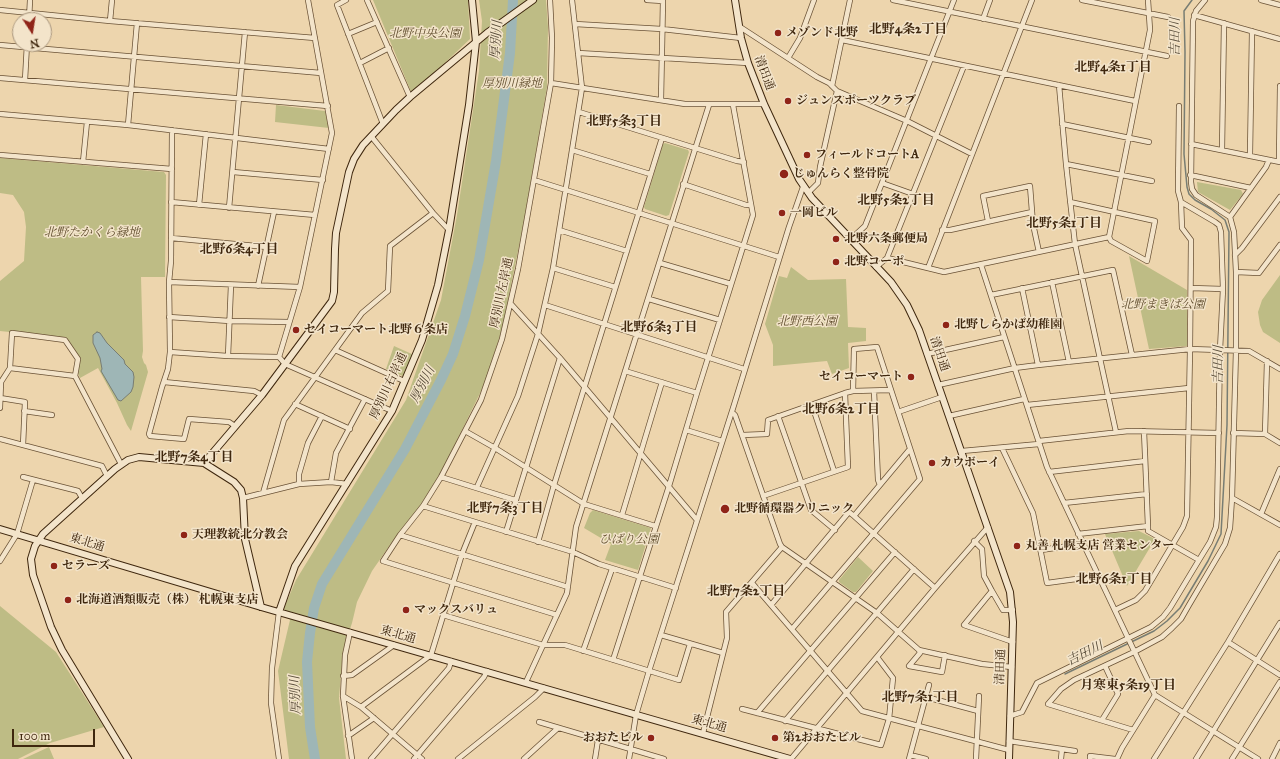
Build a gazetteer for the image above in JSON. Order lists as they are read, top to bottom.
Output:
{
  "streets": {
    "street": [
      "清田通",
      "厚別川左岸通",
      "厚別川右岸通",
      "東北通"
    ]
  },
  "crossings": [
    ["厚別川右岸通", "東北通"]
  ],
  "districts": [
    "北野4条2丁目",
    "北野4条1丁目",
    "北野5条3丁目",
    "北野5条2丁目",
    "北野5条1丁目",
    "北野6条4丁目",
    "北野6条3丁目",
    "北野6条2丁目",
    "北野7条4丁目",
    "北野7条3丁目",
    "北野6条1丁目",
    "北野7条2丁目",
    "月寒東5条19丁目",
    "北野7条1丁目"
  ],
  "water": ["吉田川", "厚別川"],
  "parks": [
    "北野中央公園",
    "厚別川緑地",
    "北野たかくら緑地",
    "北野まきば公園",
    "北野西公園",
    "ひばり公園"
  ],
  "places": [
    "メゾンド北野",
    "ジュンスポーツクラブ",
    "フィールドコートA",
    "じゅんらく整骨院",
    "一岡ビル",
    "北野六条郵便局",
    "北野コーポ",
    "北野しらかば幼稚園",
    "セイコーマート北野６条店",
    "セイコーマート",
    "カウボーイ",
    "北野循環器クリニック",
    "天理教統北分教会",
    "丸善 札幌支店 営業センター",
    "セラーズ",
    "北海道酒類販売（株） 札幌東支店",
    "マックスバリュ",
    "おおたビル",
    "第2おおたビル"
  ],
  "scale_bar": "100 m",
  "north": "bottom"
}
